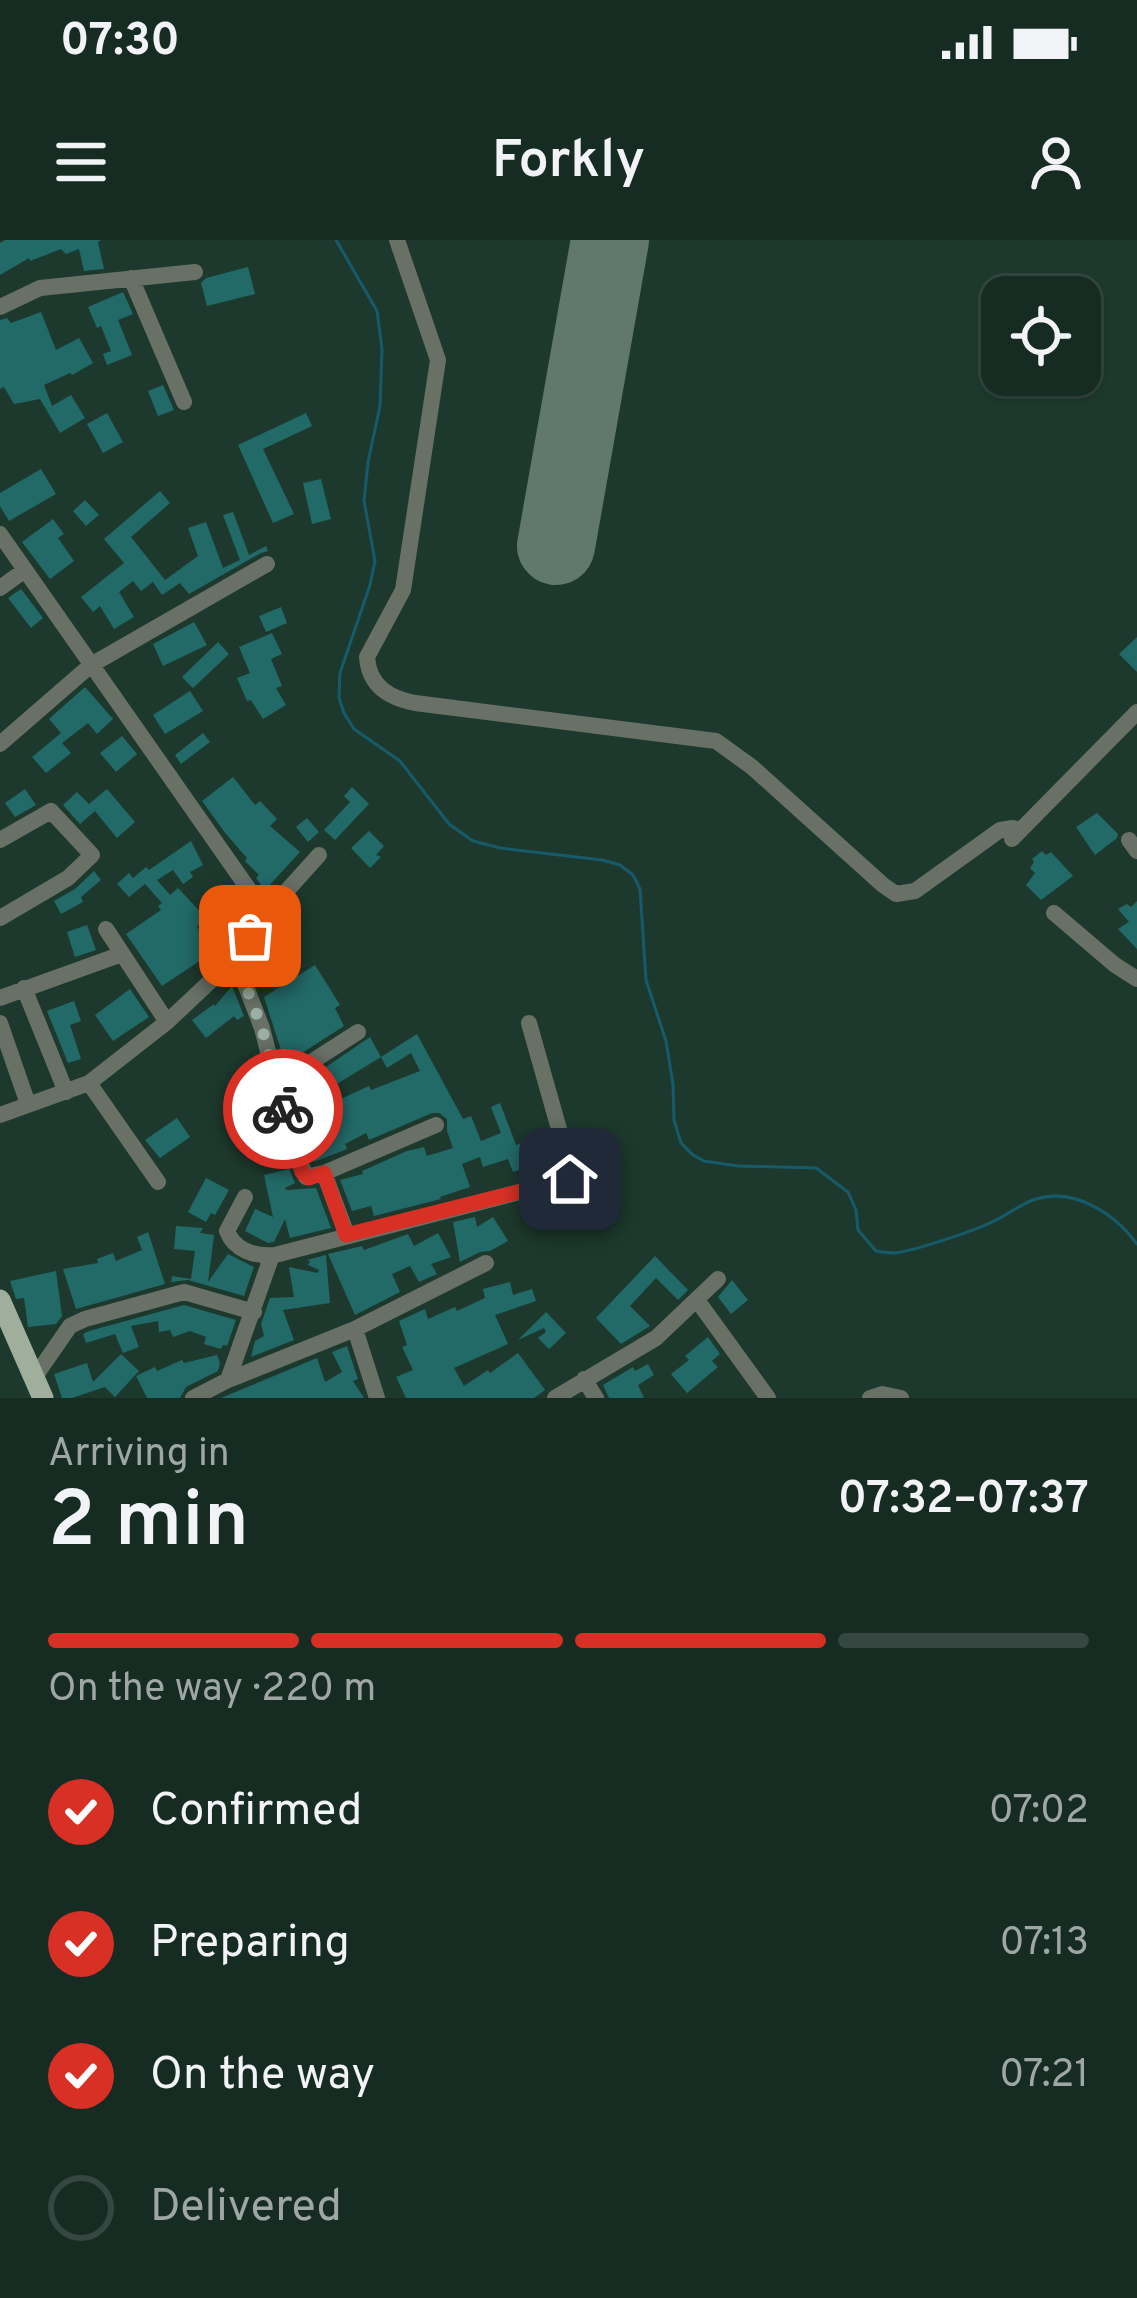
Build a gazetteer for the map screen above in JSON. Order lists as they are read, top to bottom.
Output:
{
  "page": {
    "status": "07:30",
    "header": "Forkly",
    "heading": ["2 min", "Arriving in", "07:32–07:37"],
    "bar": "On the way · 220 m",
    "list": [
      ["Confirmed", "07:02"],
      ["Preparing", "07:13"],
      ["On the way", "07:21"],
      "Delivered"
    ]
  }
}
